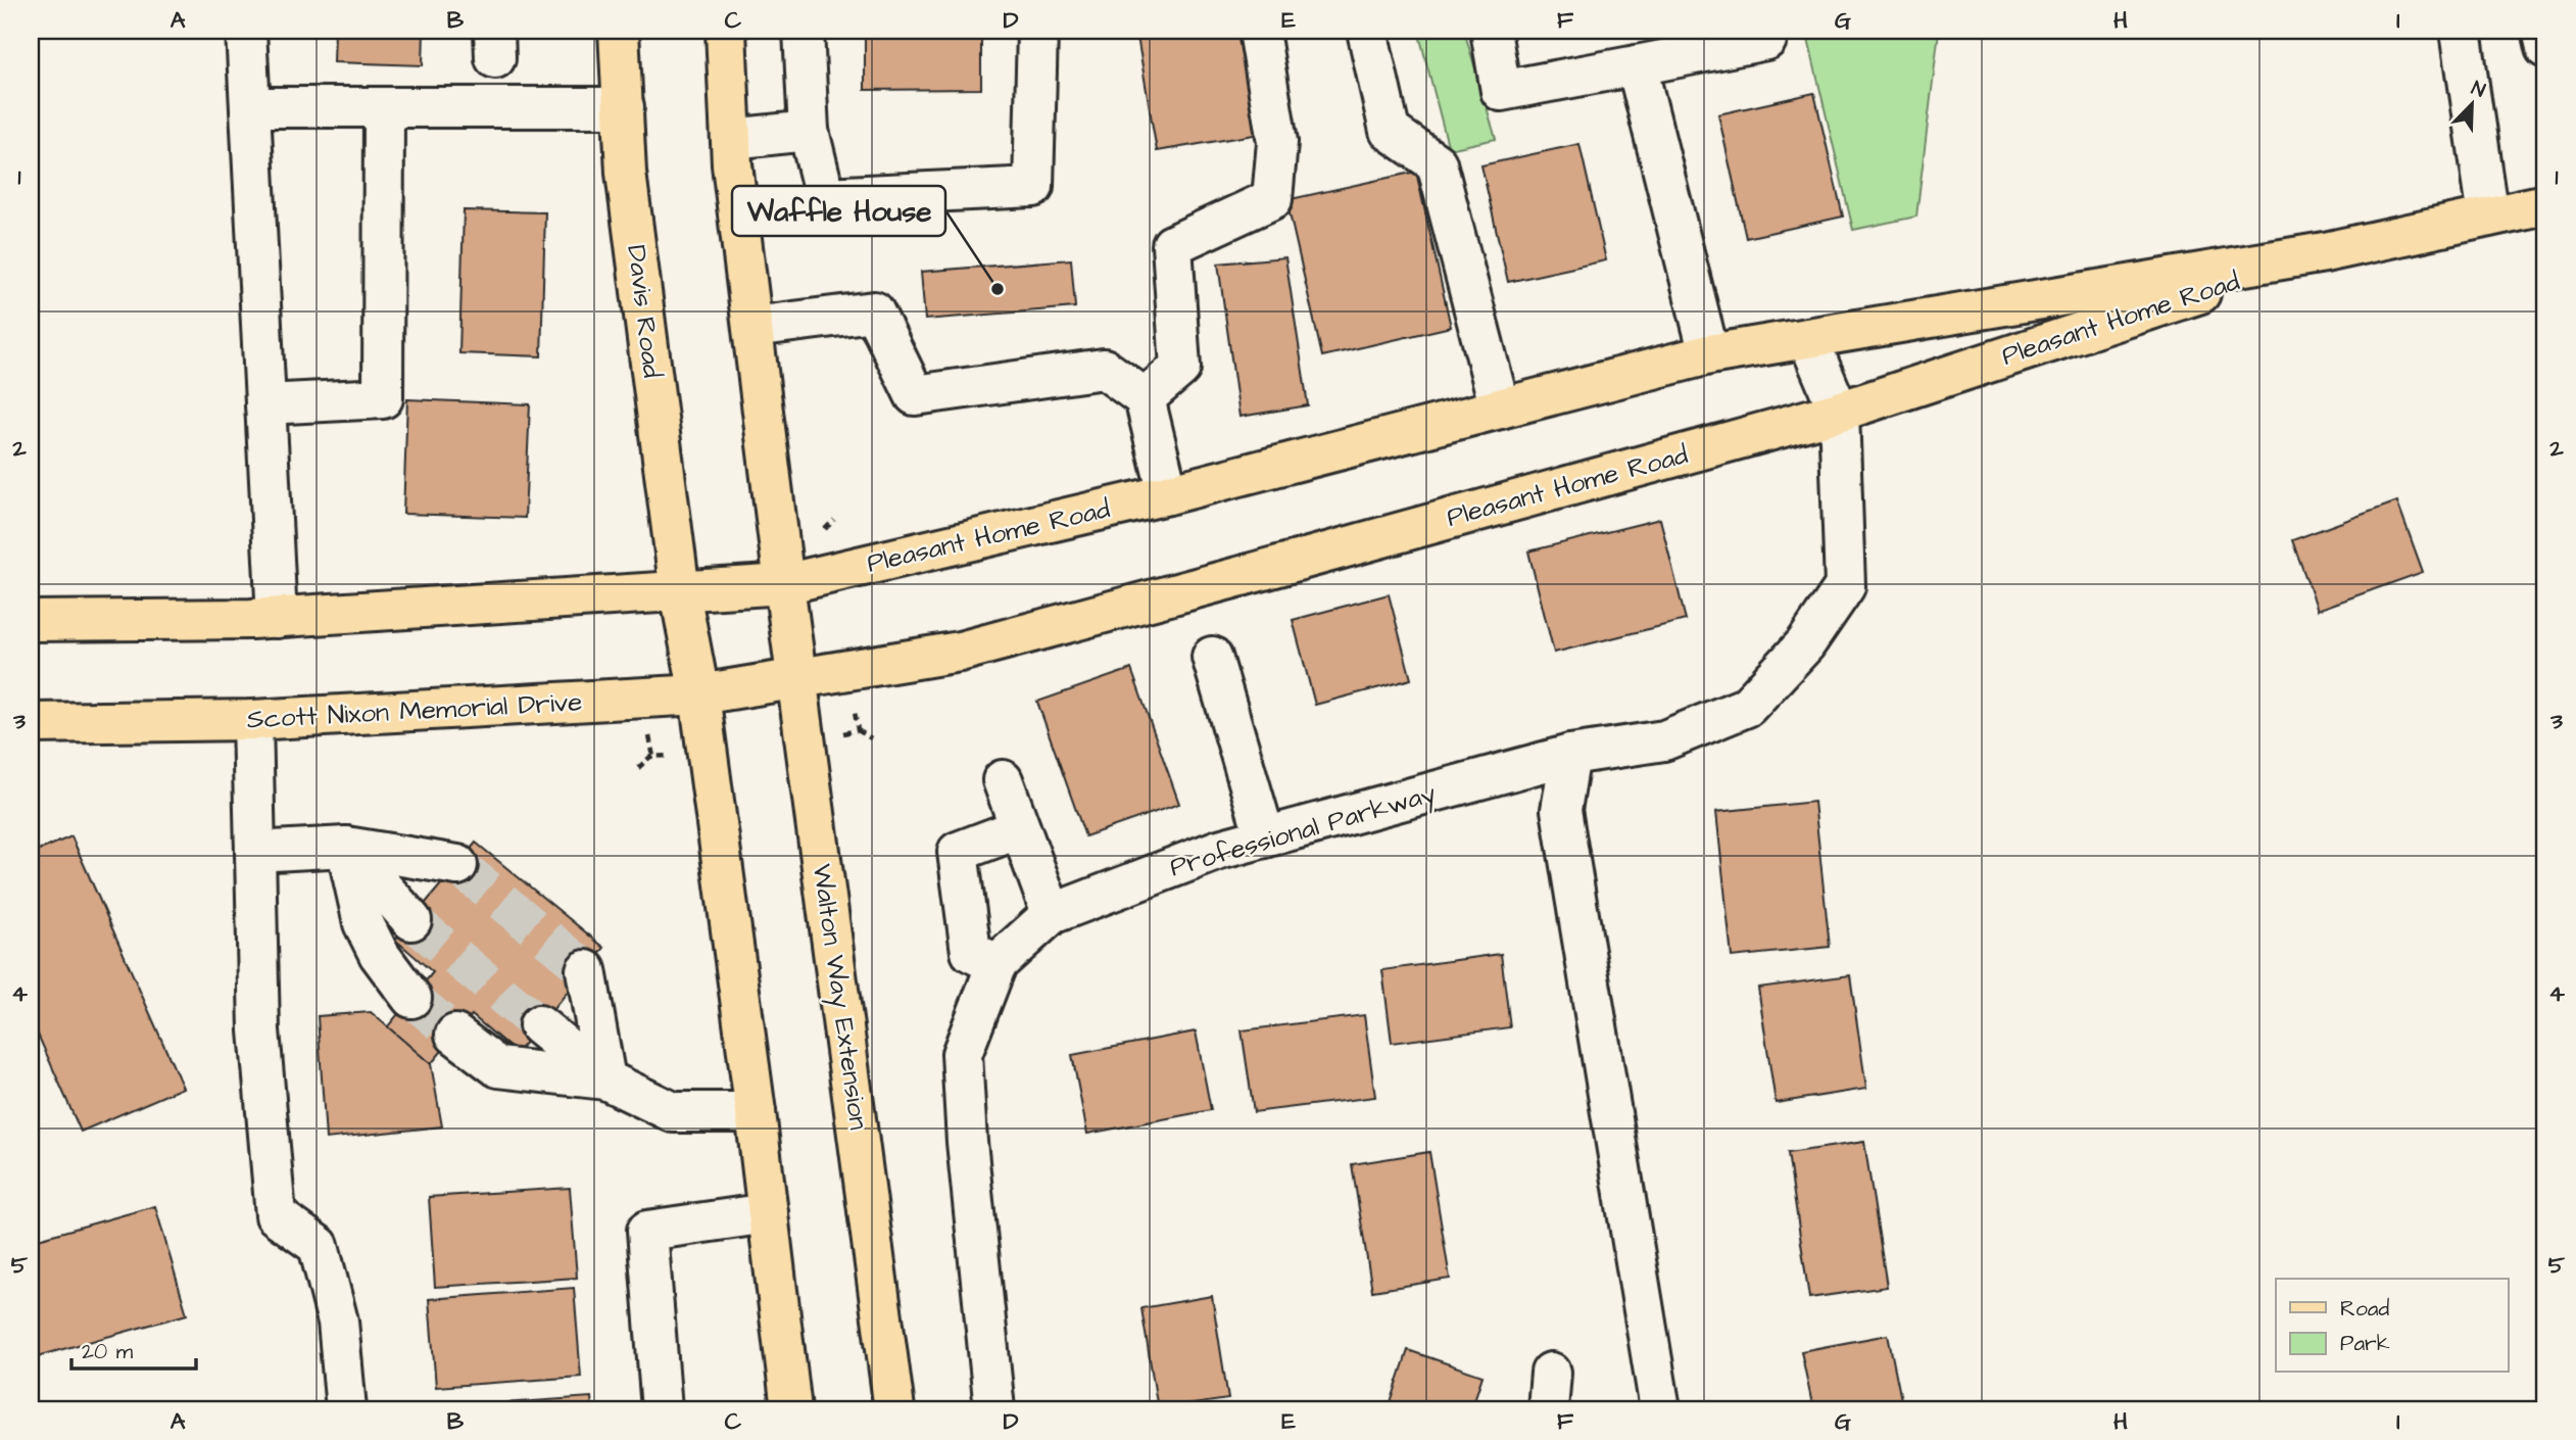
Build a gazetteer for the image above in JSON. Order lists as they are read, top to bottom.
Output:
{
  "streets": {
    "main road": [
      "Davis Road",
      "Pleasant Home Road",
      "Scott Nixon Memorial Drive",
      "Walton Way Extension"
    ],
    "street": ["Professional Parkway"]
  },
  "crossings": [
    ["Pleasant Home Road", "Scott Nixon Memorial Drive"],
    ["Pleasant Home Road", "Professional Parkway"],
    ["Pleasant Home Road", "Walton Way Extension"],
    ["Scott Nixon Memorial Drive", "Walton Way Extension"]
  ],
  "places": ["Waffle House"],
  "legend": ["Road", "Park"],
  "scale_bar": "20 m",
  "north": "top right",
  "grid": {
    "columns": [
      "A",
      "B",
      "C",
      "D",
      "E",
      "F",
      "G",
      "H",
      "I"
    ],
    "rows": [
      "1",
      "2",
      "3",
      "4",
      "5"
    ]
  }
}
